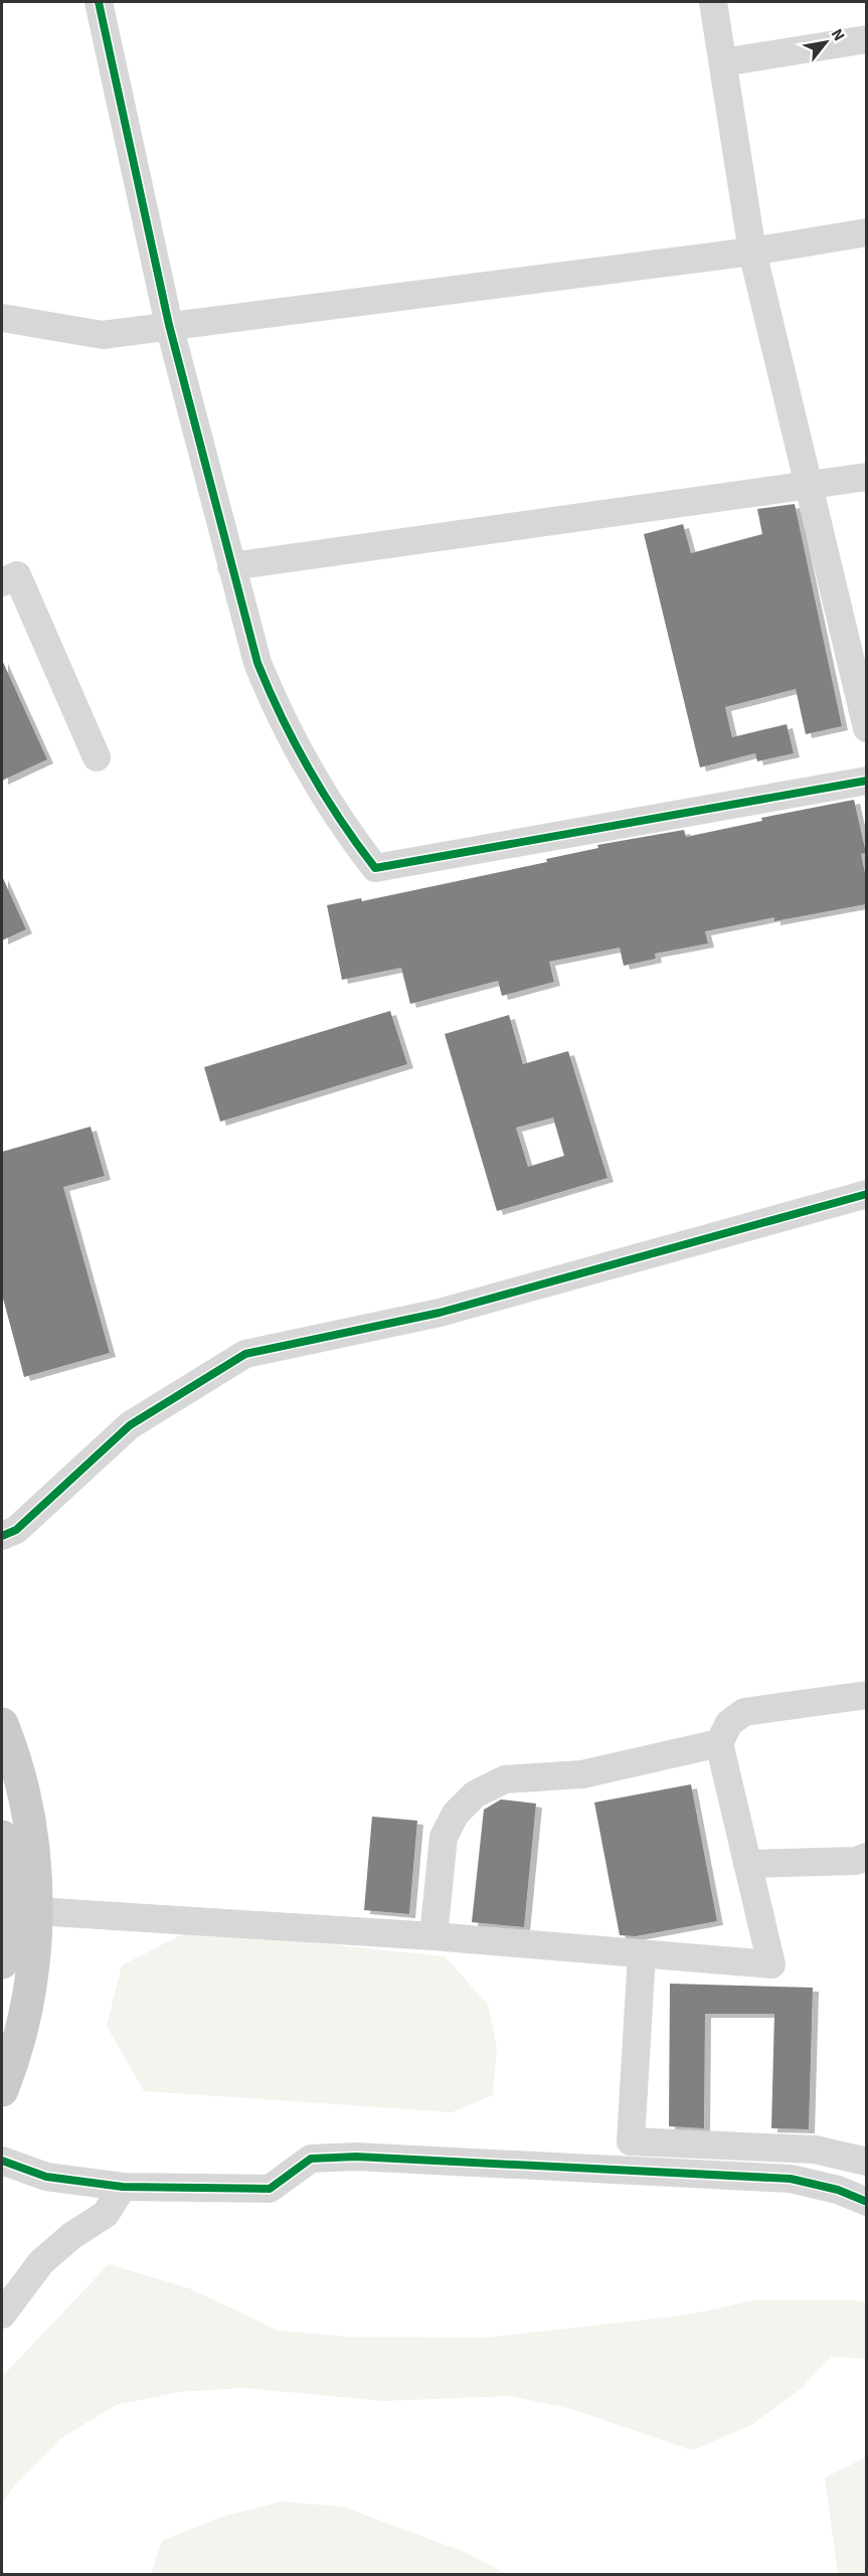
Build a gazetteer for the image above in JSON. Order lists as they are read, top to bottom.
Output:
{
  "north": "top right"
}
